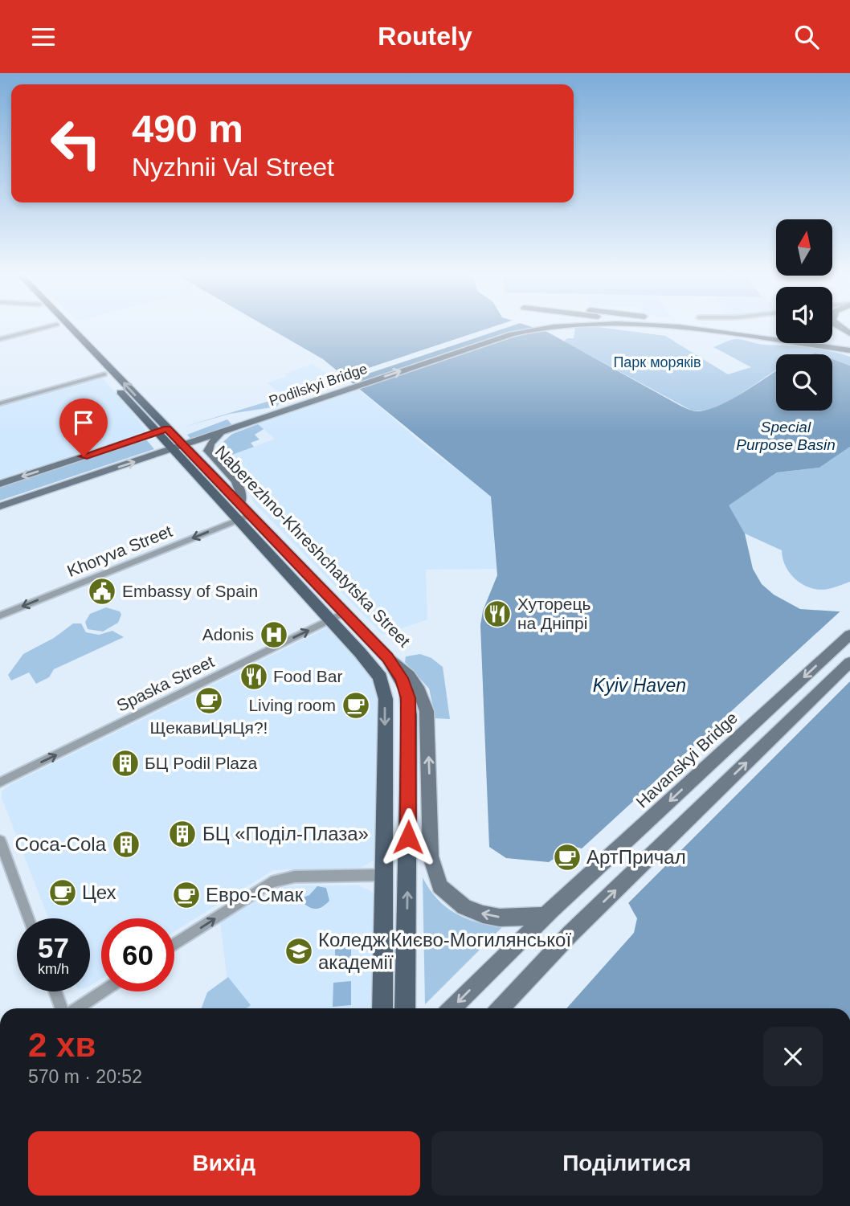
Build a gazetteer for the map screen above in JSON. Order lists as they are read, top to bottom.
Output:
{
  "streets": {
    "main road": ["Podilskyi Bridge", "Naberezhno-Khreshchatytska Street", "Havanskyi Bridge"],
    "street": ["Khoryva Street", "Spaska Street"]
  },
  "crossings": [
    ["Podilskyi Bridge", "Naberezhno-Khreshchatytska Street"],
    ["Naberezhno-Khreshchatytska Street", "Khoryva Street"],
    ["Naberezhno-Khreshchatytska Street", "Spaska Street"]
  ],
  "one_way": ["Khoryva Street", "Spaska Street"],
  "water": ["Special Purpose Basin", "Kyiv Haven"],
  "parks": ["Парк моряків"],
  "places": {
    "public building": ["Embassy of Spain"],
    "restaurant": ["Хуторець на Дніпрі", "Food Bar"],
    "hospital": ["Adonis"],
    "cafe": [
      "ЩекавиЦяЦя?!",
      "Living room",
      "АртПричал",
      "Цех",
      "Евро-Смак"
    ],
    "building": ["БЦ Podil Plaza", "БЦ «Поділ-Плаза»", "Coca-Cola"],
    "school or university": ["Коледж Києво-Могилянської академії"]
  },
  "north": "top",
  "page": {
    "header": "Routely",
    "turn": ["490 m", "Nyzhnii Val Street"],
    "speed": "57 km/h",
    "limit": "60",
    "heading": ["2 хв", "570 m · 20:52"],
    "buttons": ["Вихід", "Поділитися"]
  }
}
